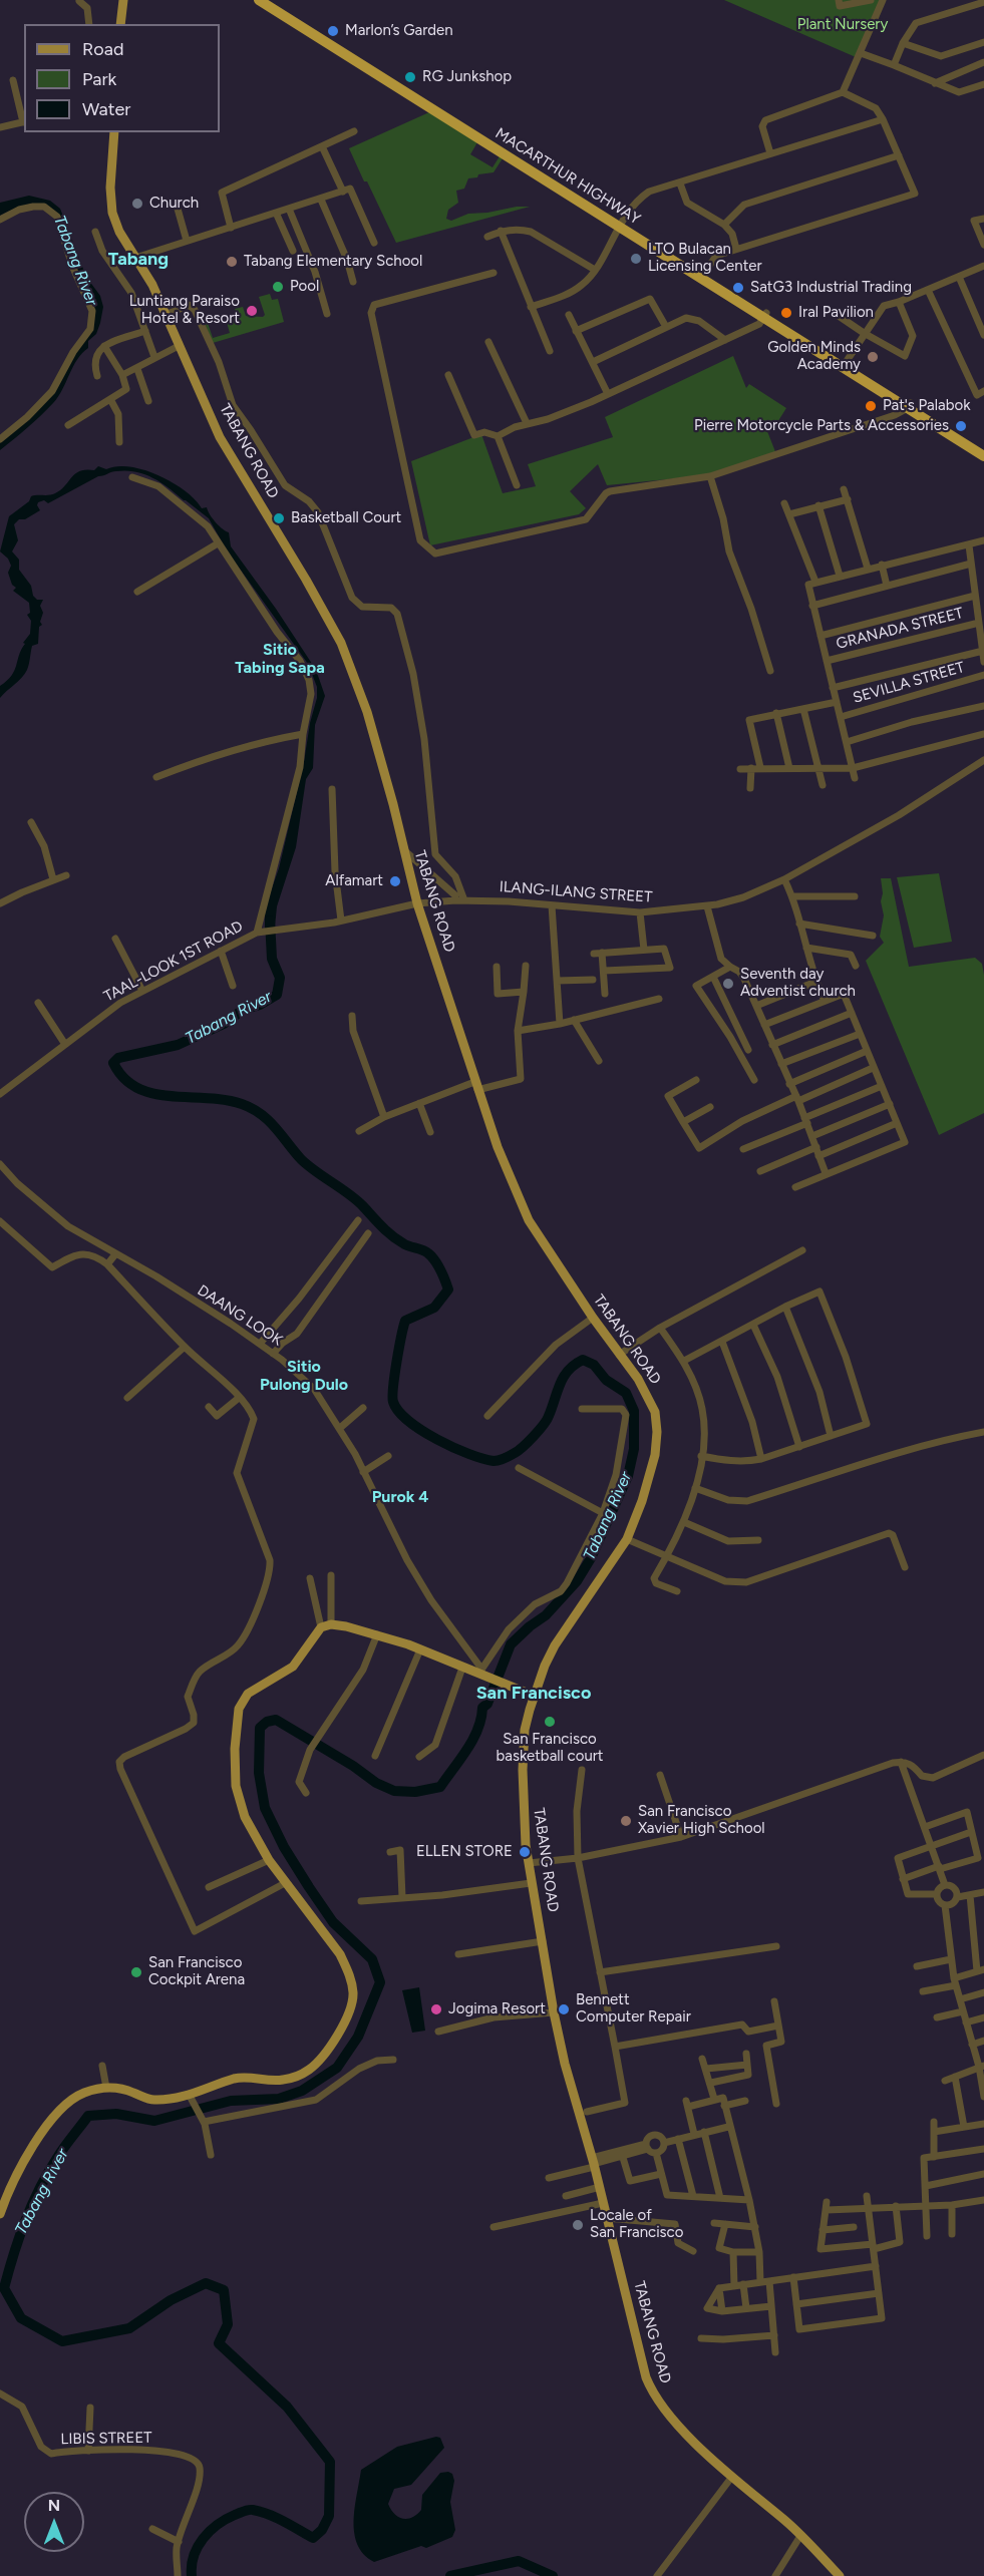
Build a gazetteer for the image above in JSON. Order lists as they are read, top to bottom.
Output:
{
  "streets": {
    "highway": ["MACARTHUR HIGHWAY"],
    "main road": ["TABANG ROAD"],
    "street": [
      "GRANADA STREET",
      "SEVILLA STREET",
      "ILANG-ILANG STREET",
      "TAAL-LOOK 1ST ROAD",
      "DAANG LOOK",
      "LIBIS STREET"
    ]
  },
  "crossings": [
    ["TABANG ROAD", "TAAL-LOOK 1ST ROAD"],
    ["ILANG-ILANG STREET", "TAAL-LOOK 1ST ROAD"]
  ],
  "districts": [
    "Tabang",
    "Sitio Tabing Sapa",
    "Sitio Pulong Dulo",
    "Purok 4",
    "San Francisco"
  ],
  "water": ["Tabang River"],
  "parks": ["Plant Nursery"],
  "places": [
    "Marlon’s Garden",
    "RG Junkshop",
    "Church",
    "LTO Bulacan Licensing Center",
    "Tabang Elementary School",
    "Pool",
    "SatG3 Industrial Trading",
    "Luntiang Paraiso Hotel & Resort",
    "Iral Pavilion",
    "Golden Minds Academy",
    "Pat's Palabok",
    "Pierre Motorcycle Parts & Accessories",
    "Basketball Court",
    "Alfamart",
    "Seventh day Adventist church",
    "San Francisco basketball court",
    "San Francisco Xavier High School",
    "ELLEN STORE",
    "San Francisco Cockpit Arena",
    "Jogima Resort",
    "Bennett Computer Repair",
    "Locale of San Francisco"
  ],
  "legend": ["Road", "Park", "Water"],
  "north": "top"
}
